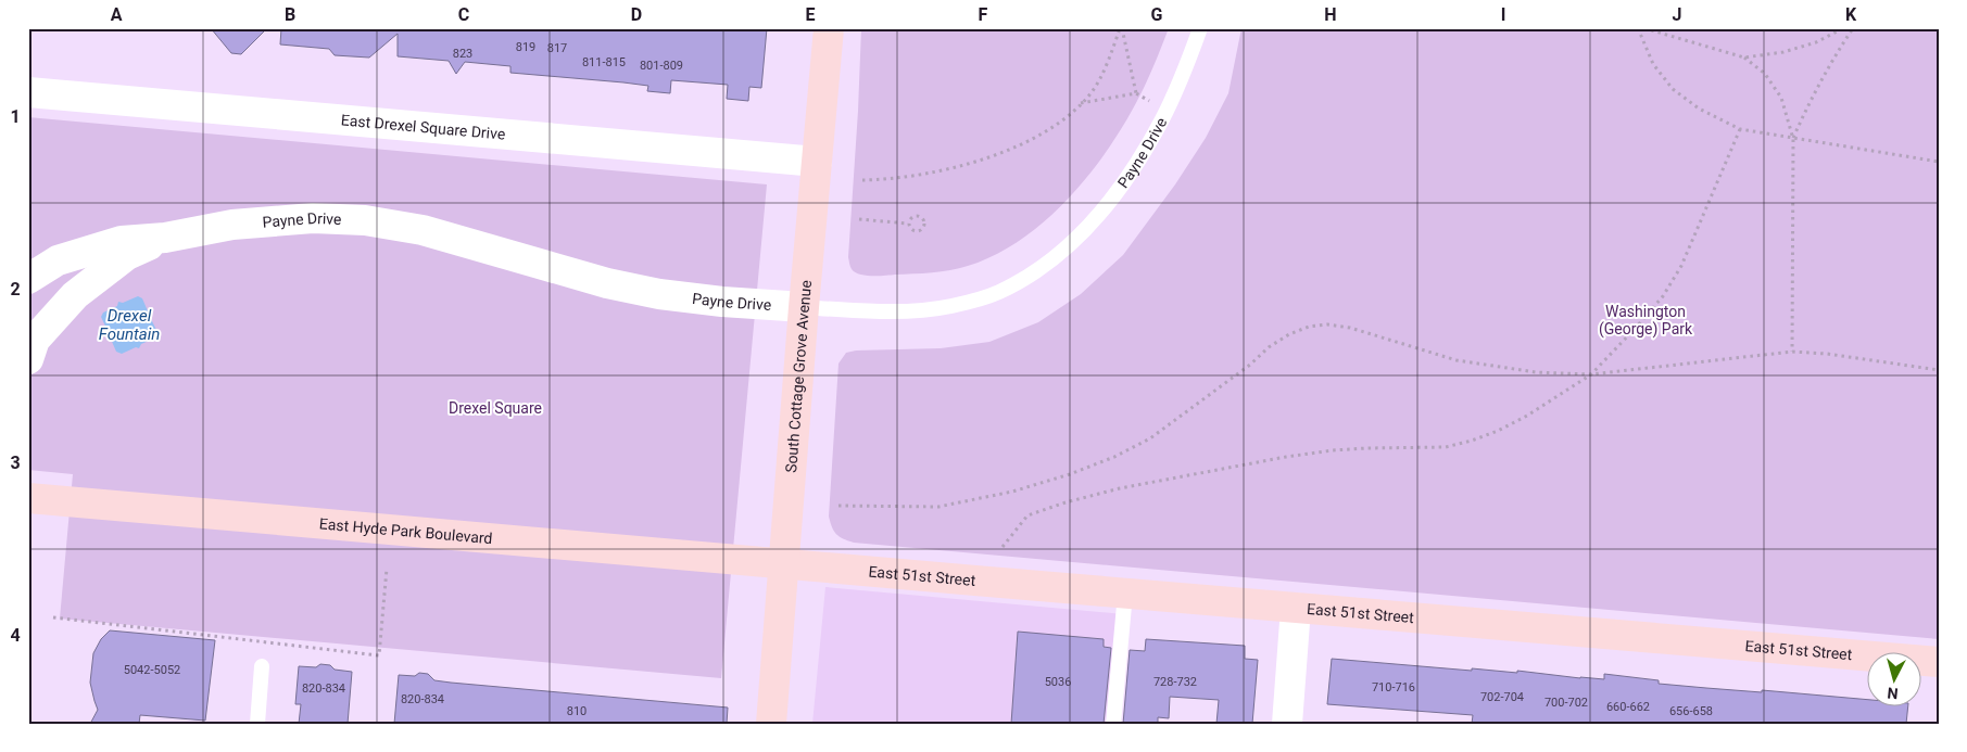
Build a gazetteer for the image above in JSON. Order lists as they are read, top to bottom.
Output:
{
  "streets": {
    "main road": ["South Cottage Grove Avenue", "East Hyde Park Boulevard", "East 51st Street"],
    "street": ["East Drexel Square Drive", "Payne Drive"]
  },
  "crossings": [
    ["East Drexel Square Drive", "South Cottage Grove Avenue"],
    ["Payne Drive", "South Cottage Grove Avenue"],
    ["South Cottage Grove Avenue", "East Hyde Park Boulevard"],
    ["South Cottage Grove Avenue", "East 51st Street"],
    ["East Hyde Park Boulevard", "East 51st Street"]
  ],
  "water": ["Drexel Fountain"],
  "parks": ["Washington (George) Park", "Drexel Square"],
  "house_numbers": [
    "819",
    "817",
    "823",
    "811-815",
    "801-809",
    "5042-5052",
    "5036",
    "728-732",
    "710-716",
    "820-834",
    "702-704",
    "820-834",
    "700-702",
    "660-662",
    "810",
    "656-658"
  ],
  "north": "bottom",
  "grid": {
    "columns": [
      "A",
      "B",
      "C",
      "D",
      "E",
      "F",
      "G",
      "H",
      "I",
      "J",
      "K"
    ],
    "rows": [
      "1",
      "2",
      "3",
      "4"
    ]
  }
}
